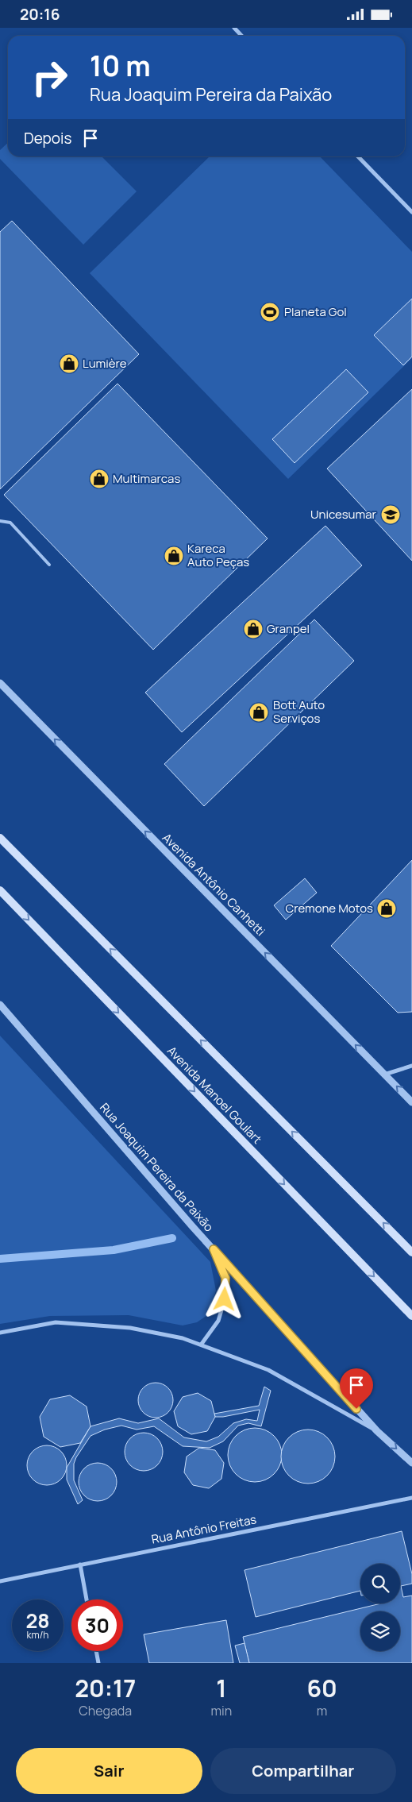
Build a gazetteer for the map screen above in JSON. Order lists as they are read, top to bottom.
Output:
{
  "streets": {
    "main road": ["Avenida Manoel Goulart"],
    "street": ["Avenida Antônio Canhetti", "Rua Joaquim Pereira da Paixão", "Rua Antônio Freitas"]
  },
  "one_way": ["Avenida Antônio Canhetti"],
  "places": {
    "sports": ["Planeta Gol"],
    "shop": [
      "Lumière",
      "Multimarcas",
      "Kareca Auto Peças",
      "Granpel",
      "Bott Auto Serviços",
      "Cremone Motos"
    ],
    "school or university": ["Unicesumar"]
  },
  "page": {
    "status": "20:16",
    "turn": ["10 m", "Rua Joaquim Pereira da Paixão"],
    "then": "Depois",
    "speed": "28 km/h",
    "limit": "30",
    "eta": [
      "20:17",
      "Chegada",
      "1",
      "min",
      "60",
      "m"
    ],
    "buttons": ["Sair", "Compartilhar"]
  }
}
